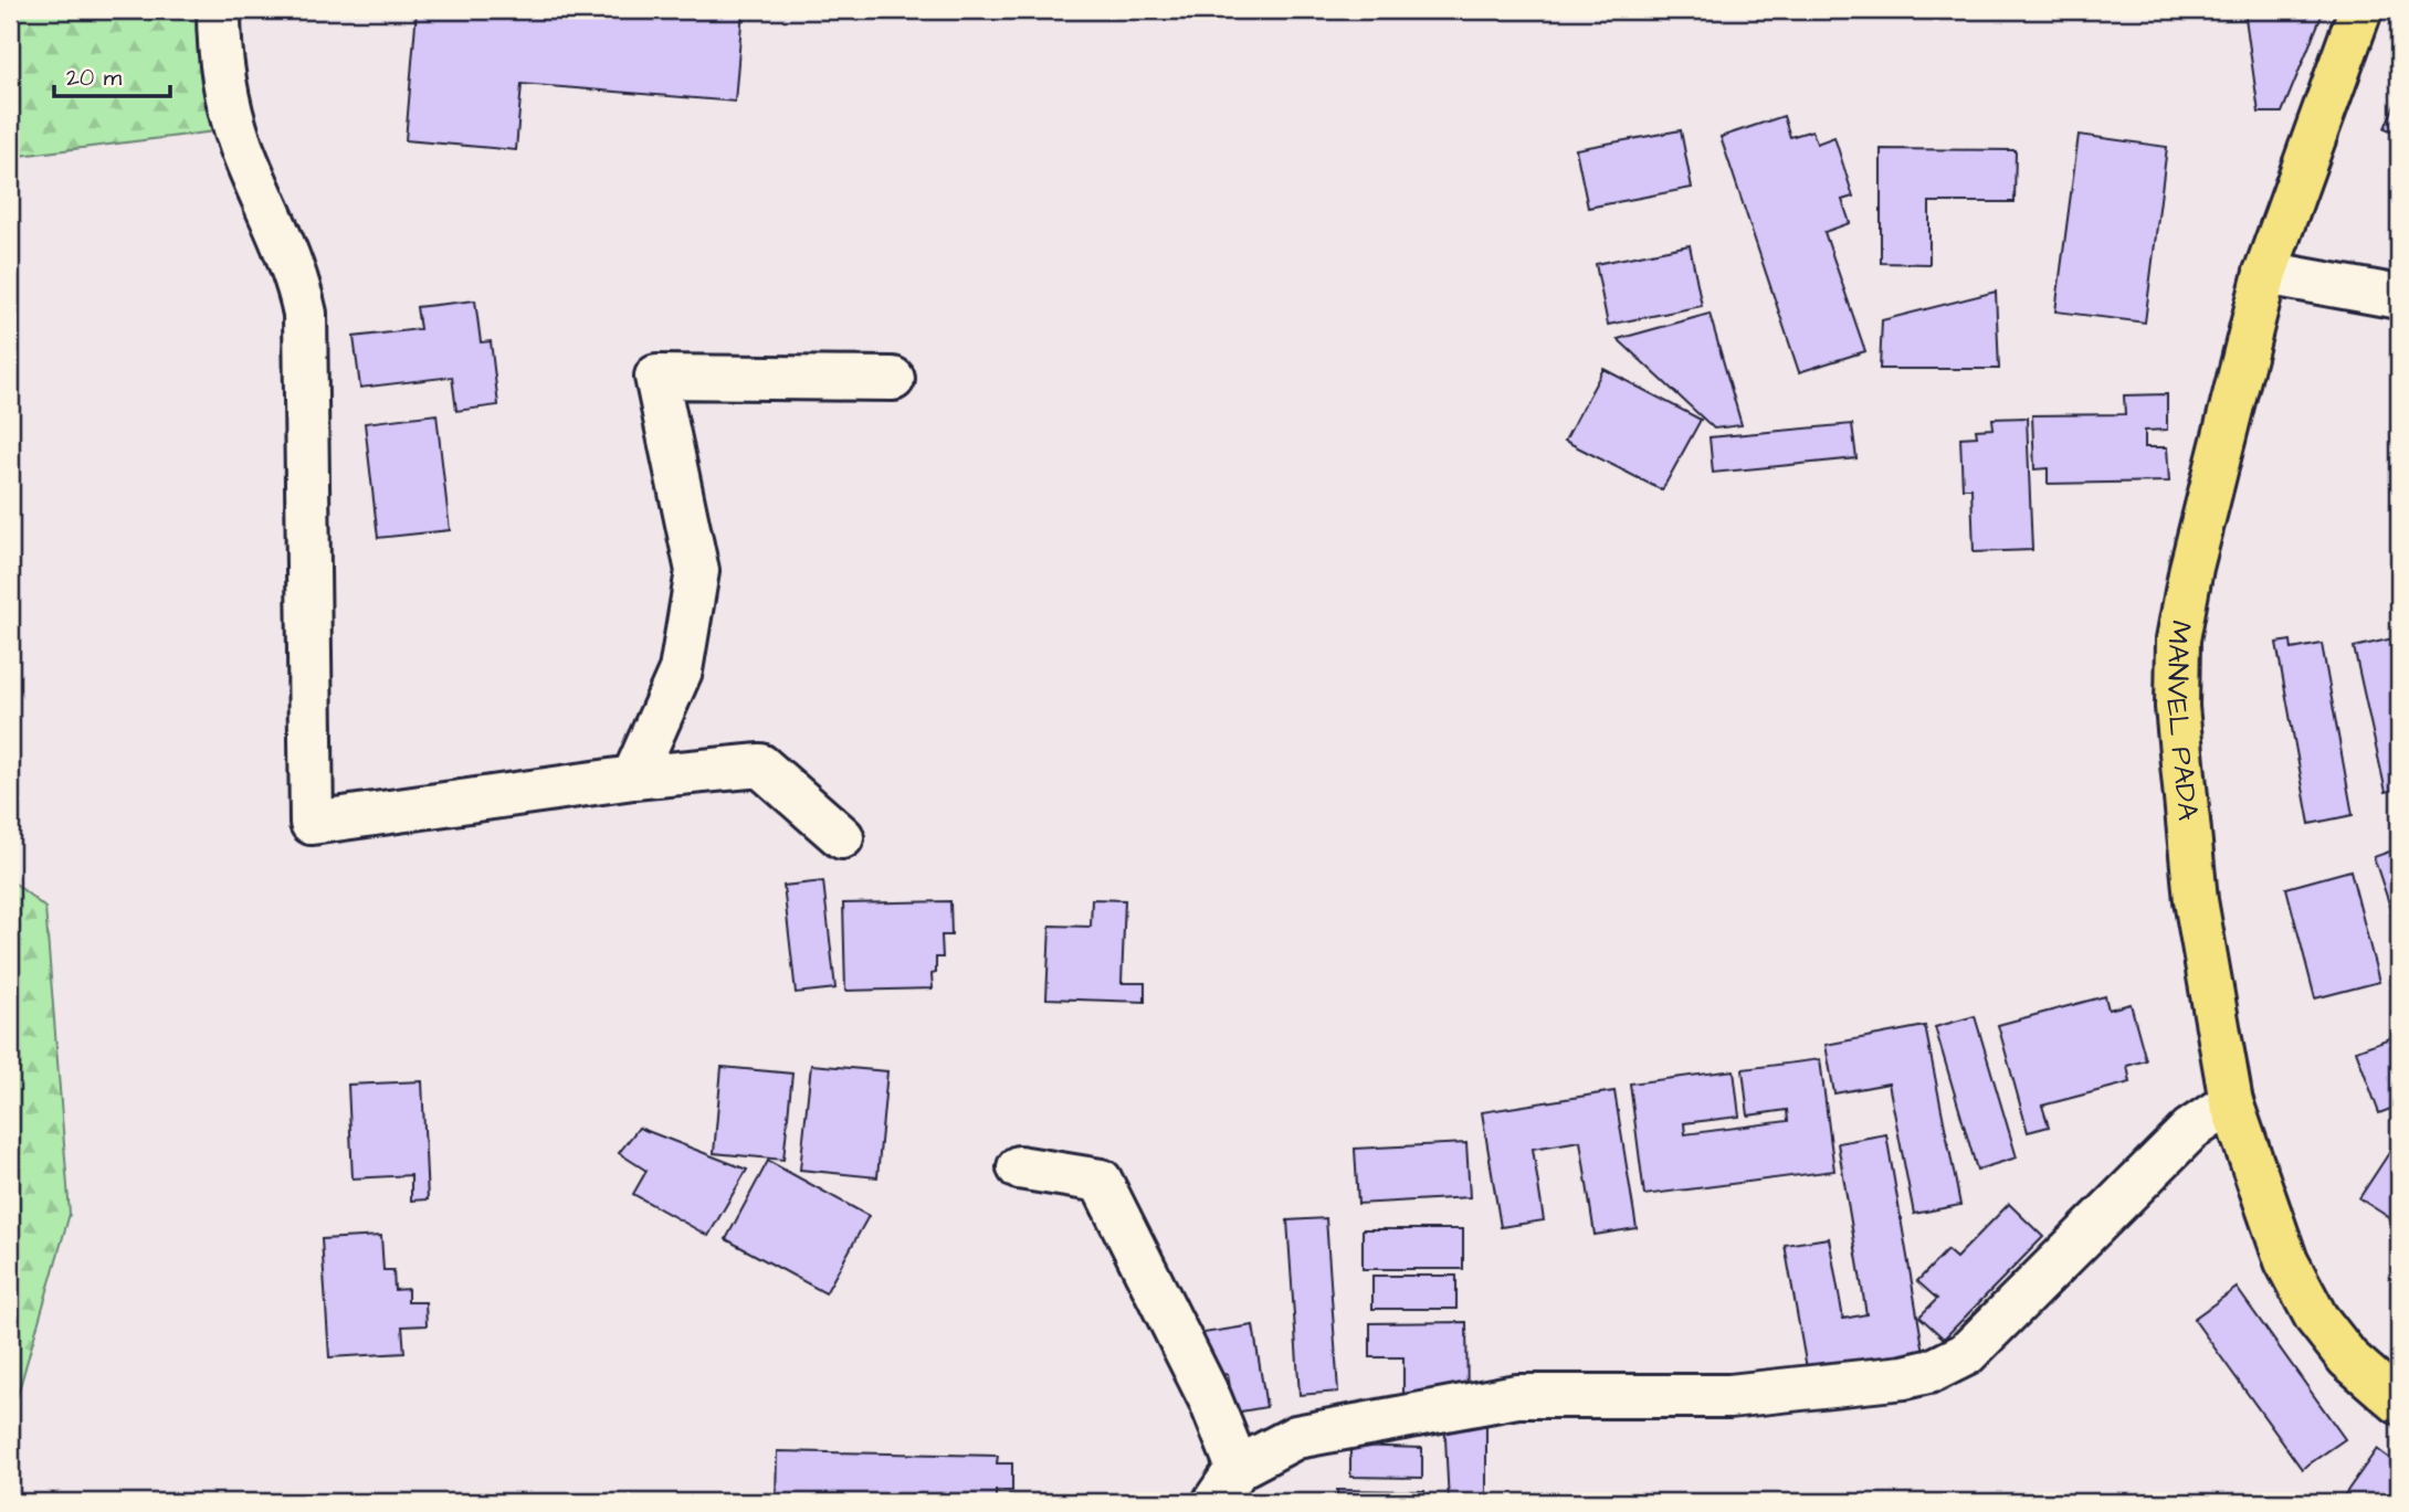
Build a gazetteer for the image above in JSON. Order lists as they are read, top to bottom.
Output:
{
  "streets": {
    "main road": ["MANVEL PADA"]
  },
  "scale_bar": "20 m"
}
